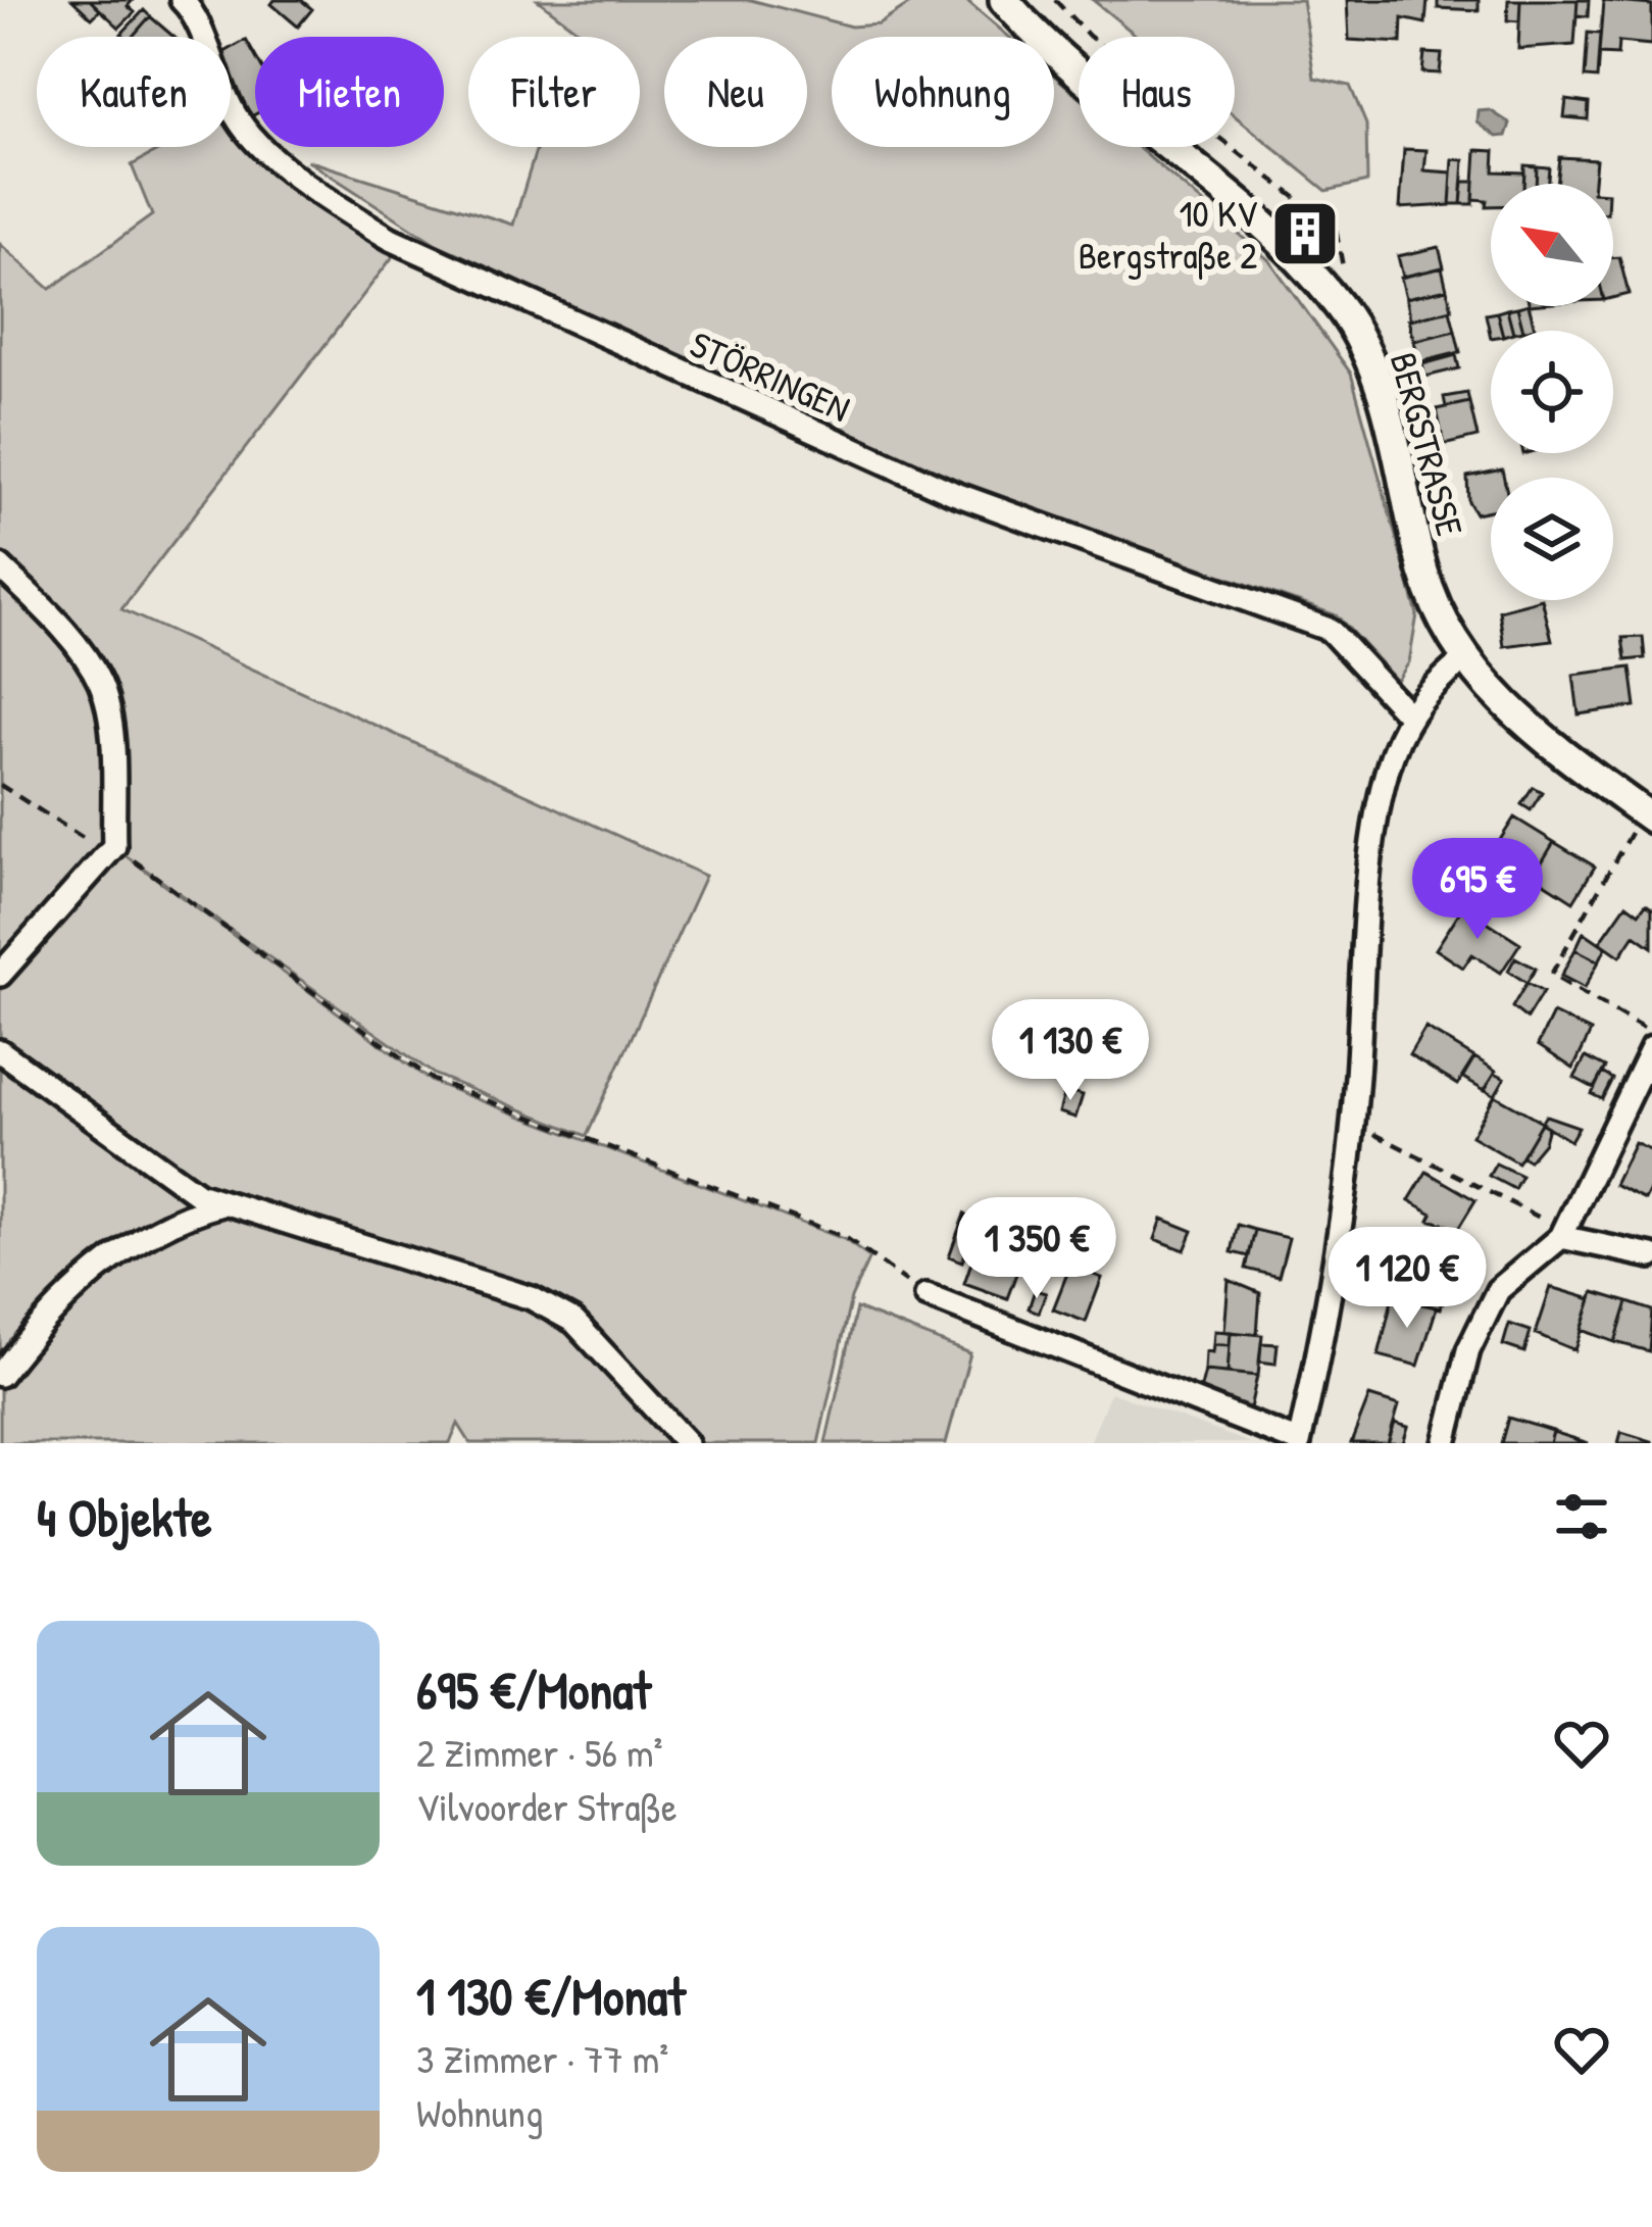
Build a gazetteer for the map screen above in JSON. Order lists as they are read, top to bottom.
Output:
{
  "streets": {
    "street": ["STÖRRINGEN", "BERGSTRASSE"]
  },
  "places": {
    "building": ["10 KV Bergstraße 2"]
  },
  "north": "top left",
  "page": {
    "chip": [
      "Kaufen",
      "Mieten",
      "Filter",
      "Neu",
      "Wohnung",
      "Haus"
    ],
    "price": [
      "695 €",
      "1 130 €",
      "1 350 €",
      "1 120 €"
    ],
    "heading": "4 Objekte",
    "list": [
      {
        "name": "695 €/Monat",
        "note": "2 Zimmer · 56 m² · Vilvoorder Straße"
      },
      {
        "name": "1 130 €/Monat",
        "note": "3 Zimmer · 77 m² · Wohnung"
      }
    ]
  }
}
